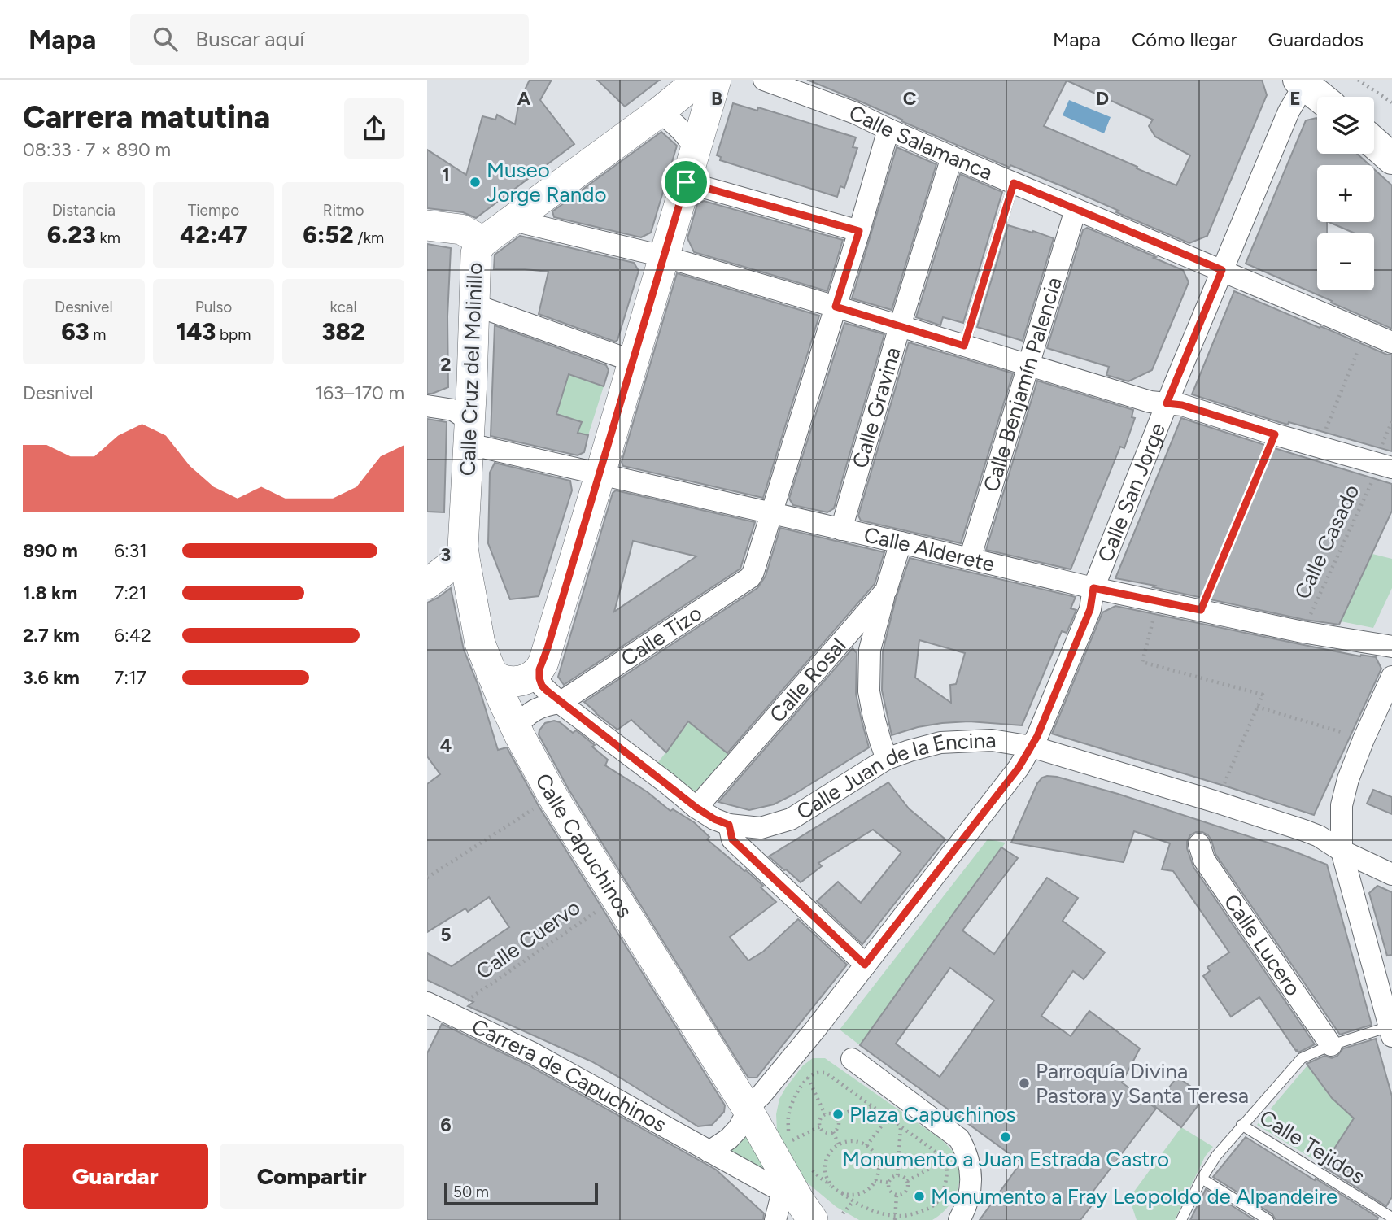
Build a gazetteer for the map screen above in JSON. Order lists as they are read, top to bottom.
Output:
{
  "streets": {
    "main road": ["Calle Cruz del Molinillo", "Calle Capuchinos"],
    "street": [
      "Calle Salamanca",
      "Calle Benjamín Palencia",
      "Calle Gravina",
      "Calle San Jorge",
      "Calle Alderete",
      "Calle Tizo",
      "Calle Rosal",
      "Calle Juan de la Encina",
      "Calle Lucero",
      "Carrera de Capuchinos"
    ],
    "lane": ["Calle Tejidos"],
    "path": ["Calle Casado", "Calle Cuervo"]
  },
  "crossings": [
    ["Calle Salamanca", "Calle Benjamín Palencia"],
    ["Calle Salamanca", "Calle Gravina"],
    ["Calle Salamanca", "Calle San Jorge"],
    ["Calle Salamanca", "Calle Tizo"],
    ["Calle Cruz del Molinillo", "Calle Alderete"],
    ["Calle Cruz del Molinillo", "Calle Capuchinos"],
    ["Calle Benjamín Palencia", "Calle Alderete"],
    ["Calle Gravina", "Calle Alderete"],
    ["Calle San Jorge", "Calle Alderete"],
    ["Calle San Jorge", "Calle Juan de la Encina"],
    ["Calle San Jorge", "Calle Capuchinos"],
    ["Calle Casado", "Calle Alderete"],
    ["Calle Alderete", "Calle Tizo"],
    ["Calle Alderete", "Calle Rosal"],
    ["Calle Tizo", "Calle Juan de la Encina"],
    ["Calle Tizo", "Calle Capuchinos"],
    ["Calle Rosal", "Calle Juan de la Encina"]
  ],
  "places": [
    "Museo Jorge Rando",
    "Parroquía Divina Pastora y Santa Teresa",
    "Plaza Capuchinos",
    "Monumento a Juan Estrada Castro",
    "Monumento a Fray Leopoldo de Alpandeire"
  ],
  "scale_bar": "50 m",
  "page": {
    "header": "Mapa",
    "search": "Buscar aquí",
    "nav": ["Mapa", "Cómo llegar", "Guardados"],
    "heading": ["Carrera matutina", "08:33 · 7 × 890 m"],
    "map_buttons": ["+", "−"],
    "stats": [
      ["Distancia", "6.23 km"],
      ["Tiempo", "42:47"],
      ["Ritmo", "6:52 /km"],
      ["Desnivel", "63 m"],
      ["Pulso", "143 bpm"],
      ["kcal", "382"]
    ],
    "chart": ["Desnivel", "163–170 m"],
    "list": [
      {
        "name": "890 m",
        "note": "6:31"
      },
      {
        "name": "1.8 km",
        "note": "7:21"
      },
      {
        "name": "2.7 km",
        "note": "6:42"
      },
      {
        "name": "3.6 km",
        "note": "7:17"
      }
    ],
    "buttons": ["Guardar", "Compartir"],
    "scale": "50 m"
  },
  "grid": {
    "columns": [
      "A",
      "B",
      "C",
      "D",
      "E"
    ],
    "rows": [
      "1",
      "2",
      "3",
      "4",
      "5",
      "6"
    ]
  }
}
